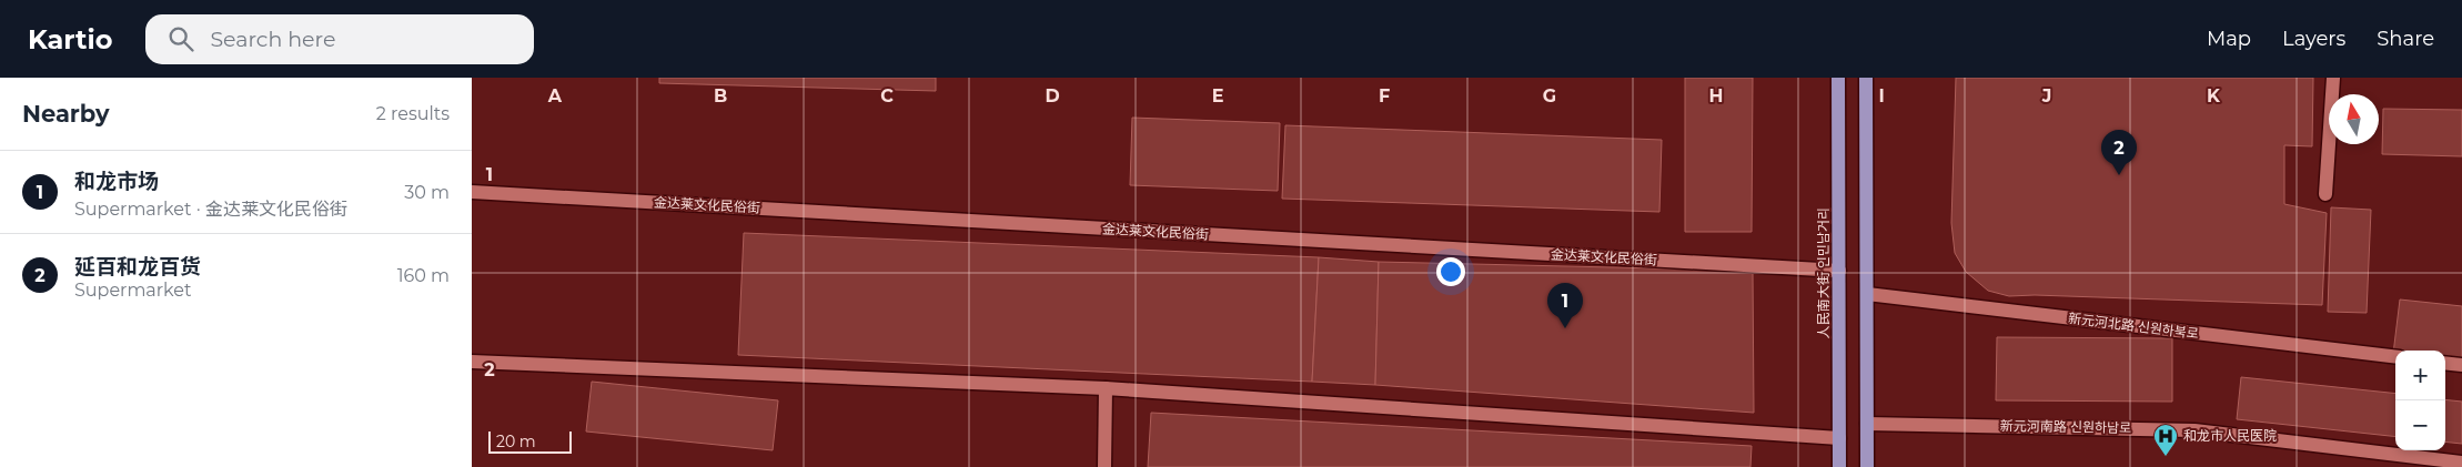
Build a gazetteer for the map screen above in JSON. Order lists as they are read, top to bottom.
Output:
{
  "streets": {
    "main road": ["人民南大街 인민남거리"],
    "street": ["金达莱文化民俗街", "新元河北路 신원하북로", "新元河南路 신원하남로"]
  },
  "crossings": [
    ["金达莱文化民俗街", "人民南大街 인민남거리"]
  ],
  "places": {
    "hospital": ["和龙市人民医院"]
  },
  "scale_bar": "20 m",
  "north": "top",
  "page": {
    "header": "Kartio",
    "search": "Search here",
    "nav": ["Map", "Layers", "Share"],
    "heading": ["Nearby", "2 results"],
    "pins": ["2", "1"],
    "list": [
      {
        "mark": "1",
        "name": "和龙市场",
        "note": "Supermarket · 金达莱文化民俗街",
        "value": "30 m"
      },
      {
        "mark": "2",
        "name": "延百和龙百货",
        "note": "Supermarket",
        "value": "160 m"
      }
    ],
    "map_buttons": ["+", "−"],
    "scale": "20 m"
  },
  "grid": {
    "columns": [
      "A",
      "B",
      "C",
      "D",
      "E",
      "F",
      "G",
      "H",
      "I",
      "J",
      "K"
    ],
    "rows": ["1", "2"]
  }
}
